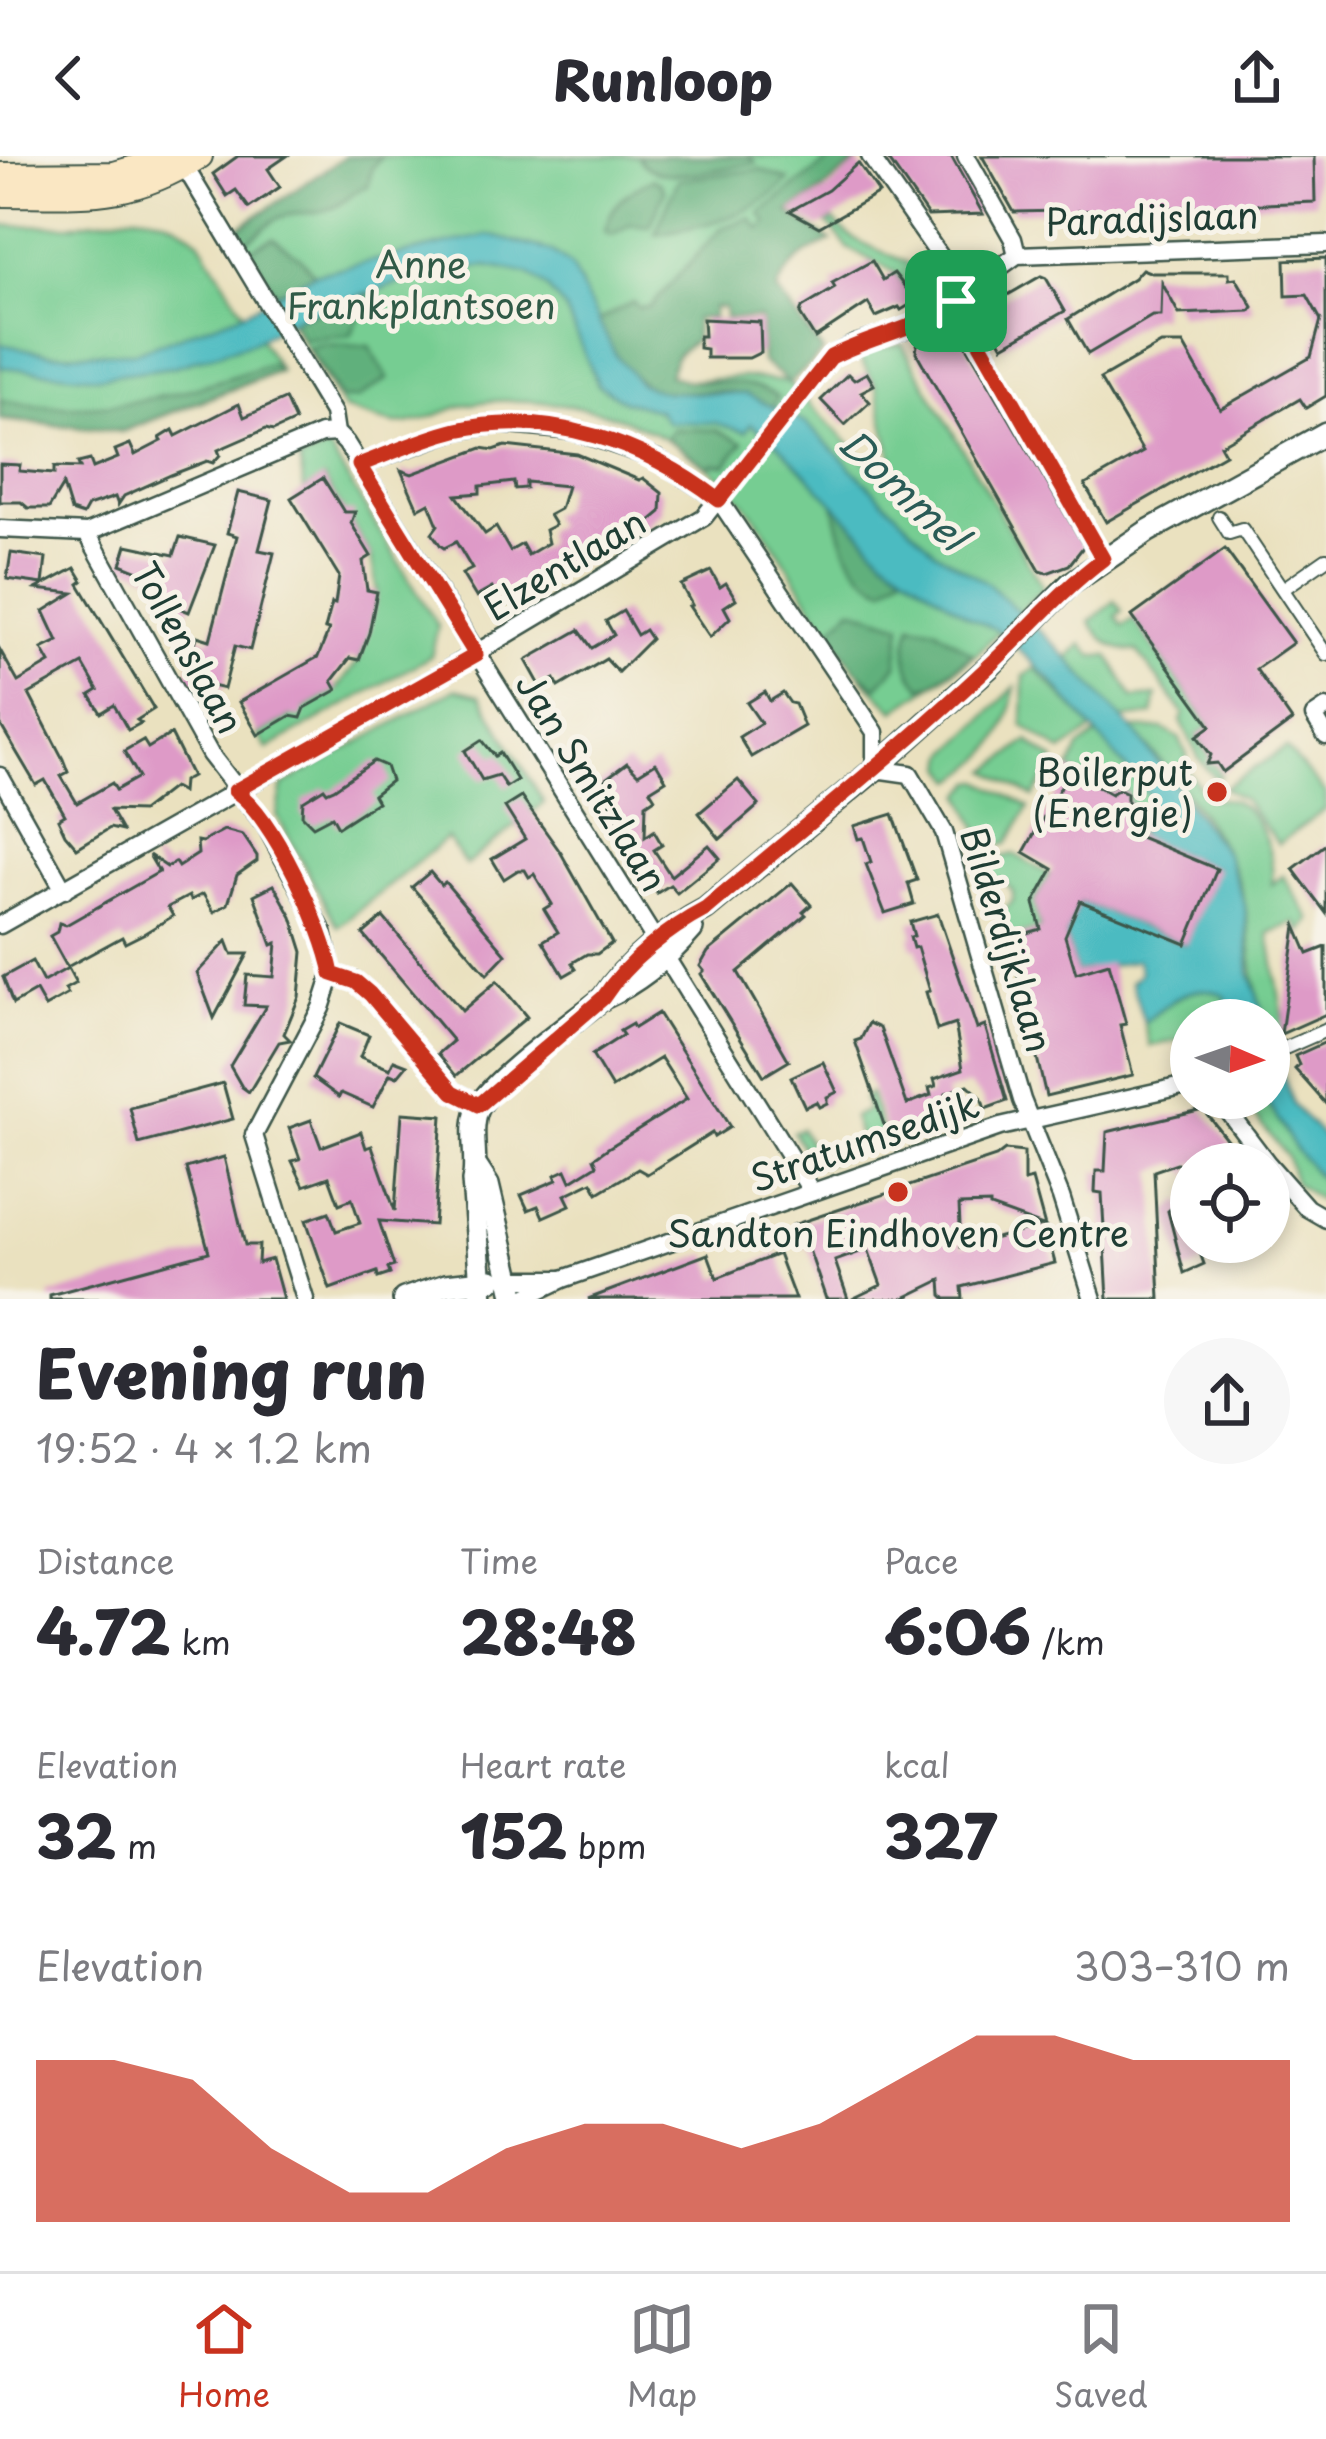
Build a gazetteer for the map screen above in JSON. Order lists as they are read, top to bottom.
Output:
{
  "streets": {
    "street": [
      "Paradijslaan",
      "Elzentlaan",
      "Tollenslaan",
      "Jan Smitzlaan",
      "Bilderdijklaan",
      "Stratumsedijk"
    ]
  },
  "crossings": [
    ["Paradijslaan", "Elzentlaan"],
    ["Elzentlaan", "Tollenslaan"],
    ["Elzentlaan", "Jan Smitzlaan"],
    ["Jan Smitzlaan", "Stratumsedijk"],
    ["Bilderdijklaan", "Stratumsedijk"]
  ],
  "water": ["Dommel"],
  "parks": ["Anne Frankplantsoen"],
  "places": ["Boilerput (Energie)", "Sandton Eindhoven Centre"],
  "north": "right",
  "page": {
    "header": "Runloop",
    "heading": ["Evening run", "19:52 · 4 × 1.2 km"],
    "stats": [
      ["Distance", "4.72 km"],
      ["Time", "28:48"],
      ["Pace", "6:06 /km"],
      ["Elevation", "32 m"],
      ["Heart rate", "152 bpm"],
      ["kcal", "327"]
    ],
    "chart": ["Elevation", "303–310 m"],
    "tabs": ["Home", "Map", "Saved"]
  }
}
